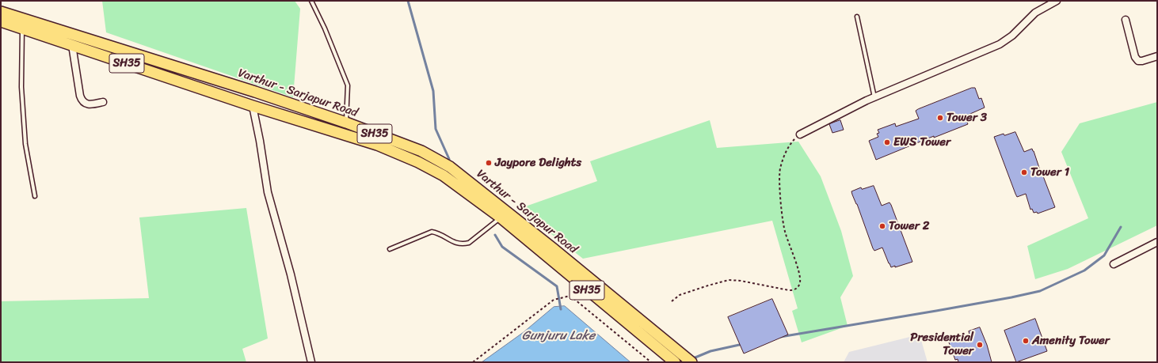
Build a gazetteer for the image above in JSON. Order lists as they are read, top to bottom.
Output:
{
  "streets": {
    "main road": ["SH35", "Varthur - Sarjapur Road"]
  },
  "water": ["Gunjuru Lake"],
  "places": [
    "Tower 3",
    "EWS Tower",
    "Jaypore Delights",
    "Tower 1",
    "Tower 2",
    "Amenity Tower",
    "Presidential Tower"
  ]
}
